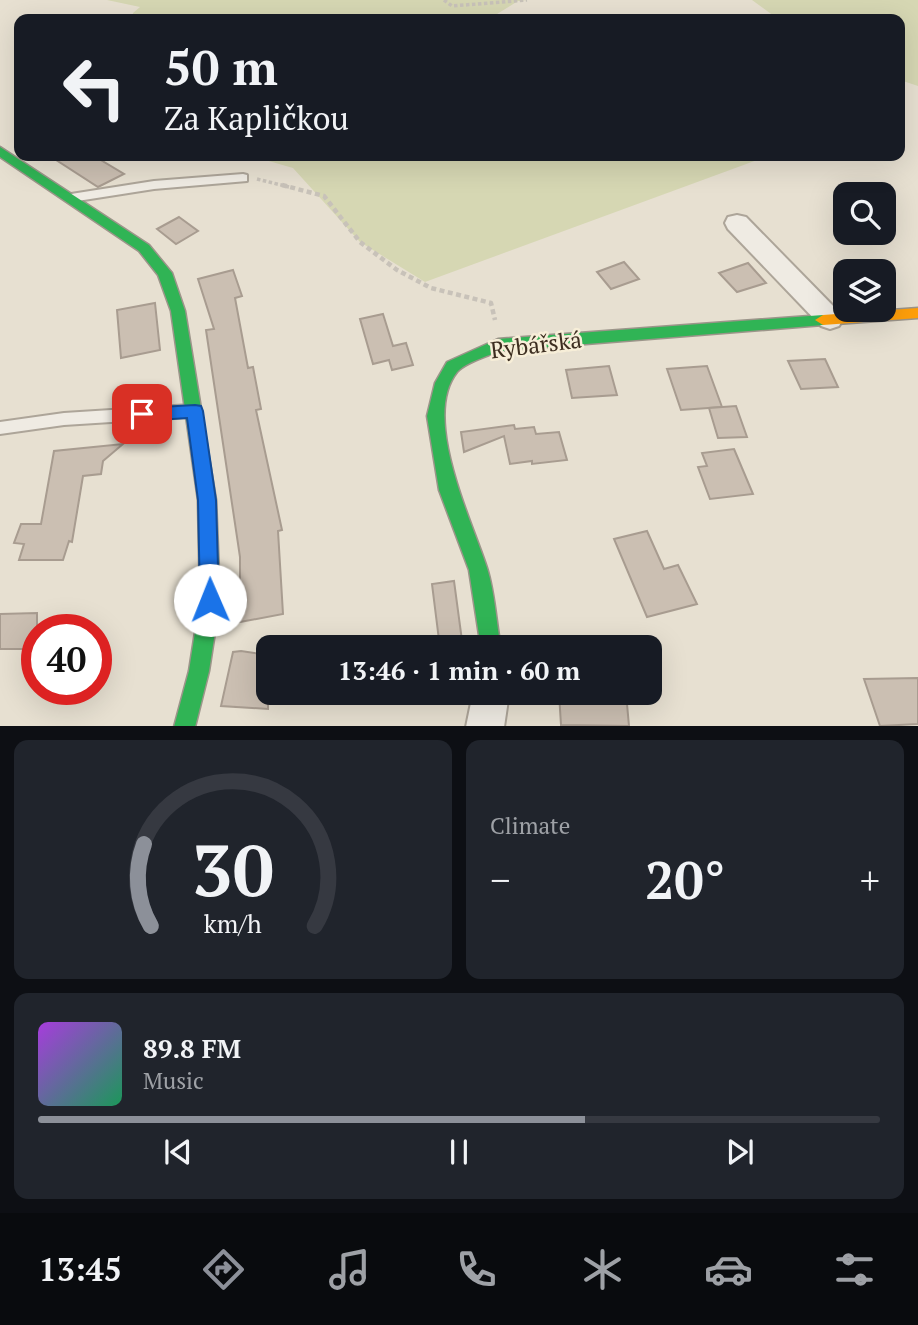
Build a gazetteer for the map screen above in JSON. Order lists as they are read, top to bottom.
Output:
{
  "streets": {
    "street": ["Rybářská"]
  },
  "page": {
    "turn": ["50 m", "Za Kapličkou"],
    "limit": "40",
    "trip": "13:46 · 1 min · 60 m",
    "tile": "Climate",
    "heat": ["−", "20°", "+"],
    "song": ["89.8 FM", "Music"],
    "tabs": "13:45",
    "gauge": ["30", "km/h"]
  }
}
